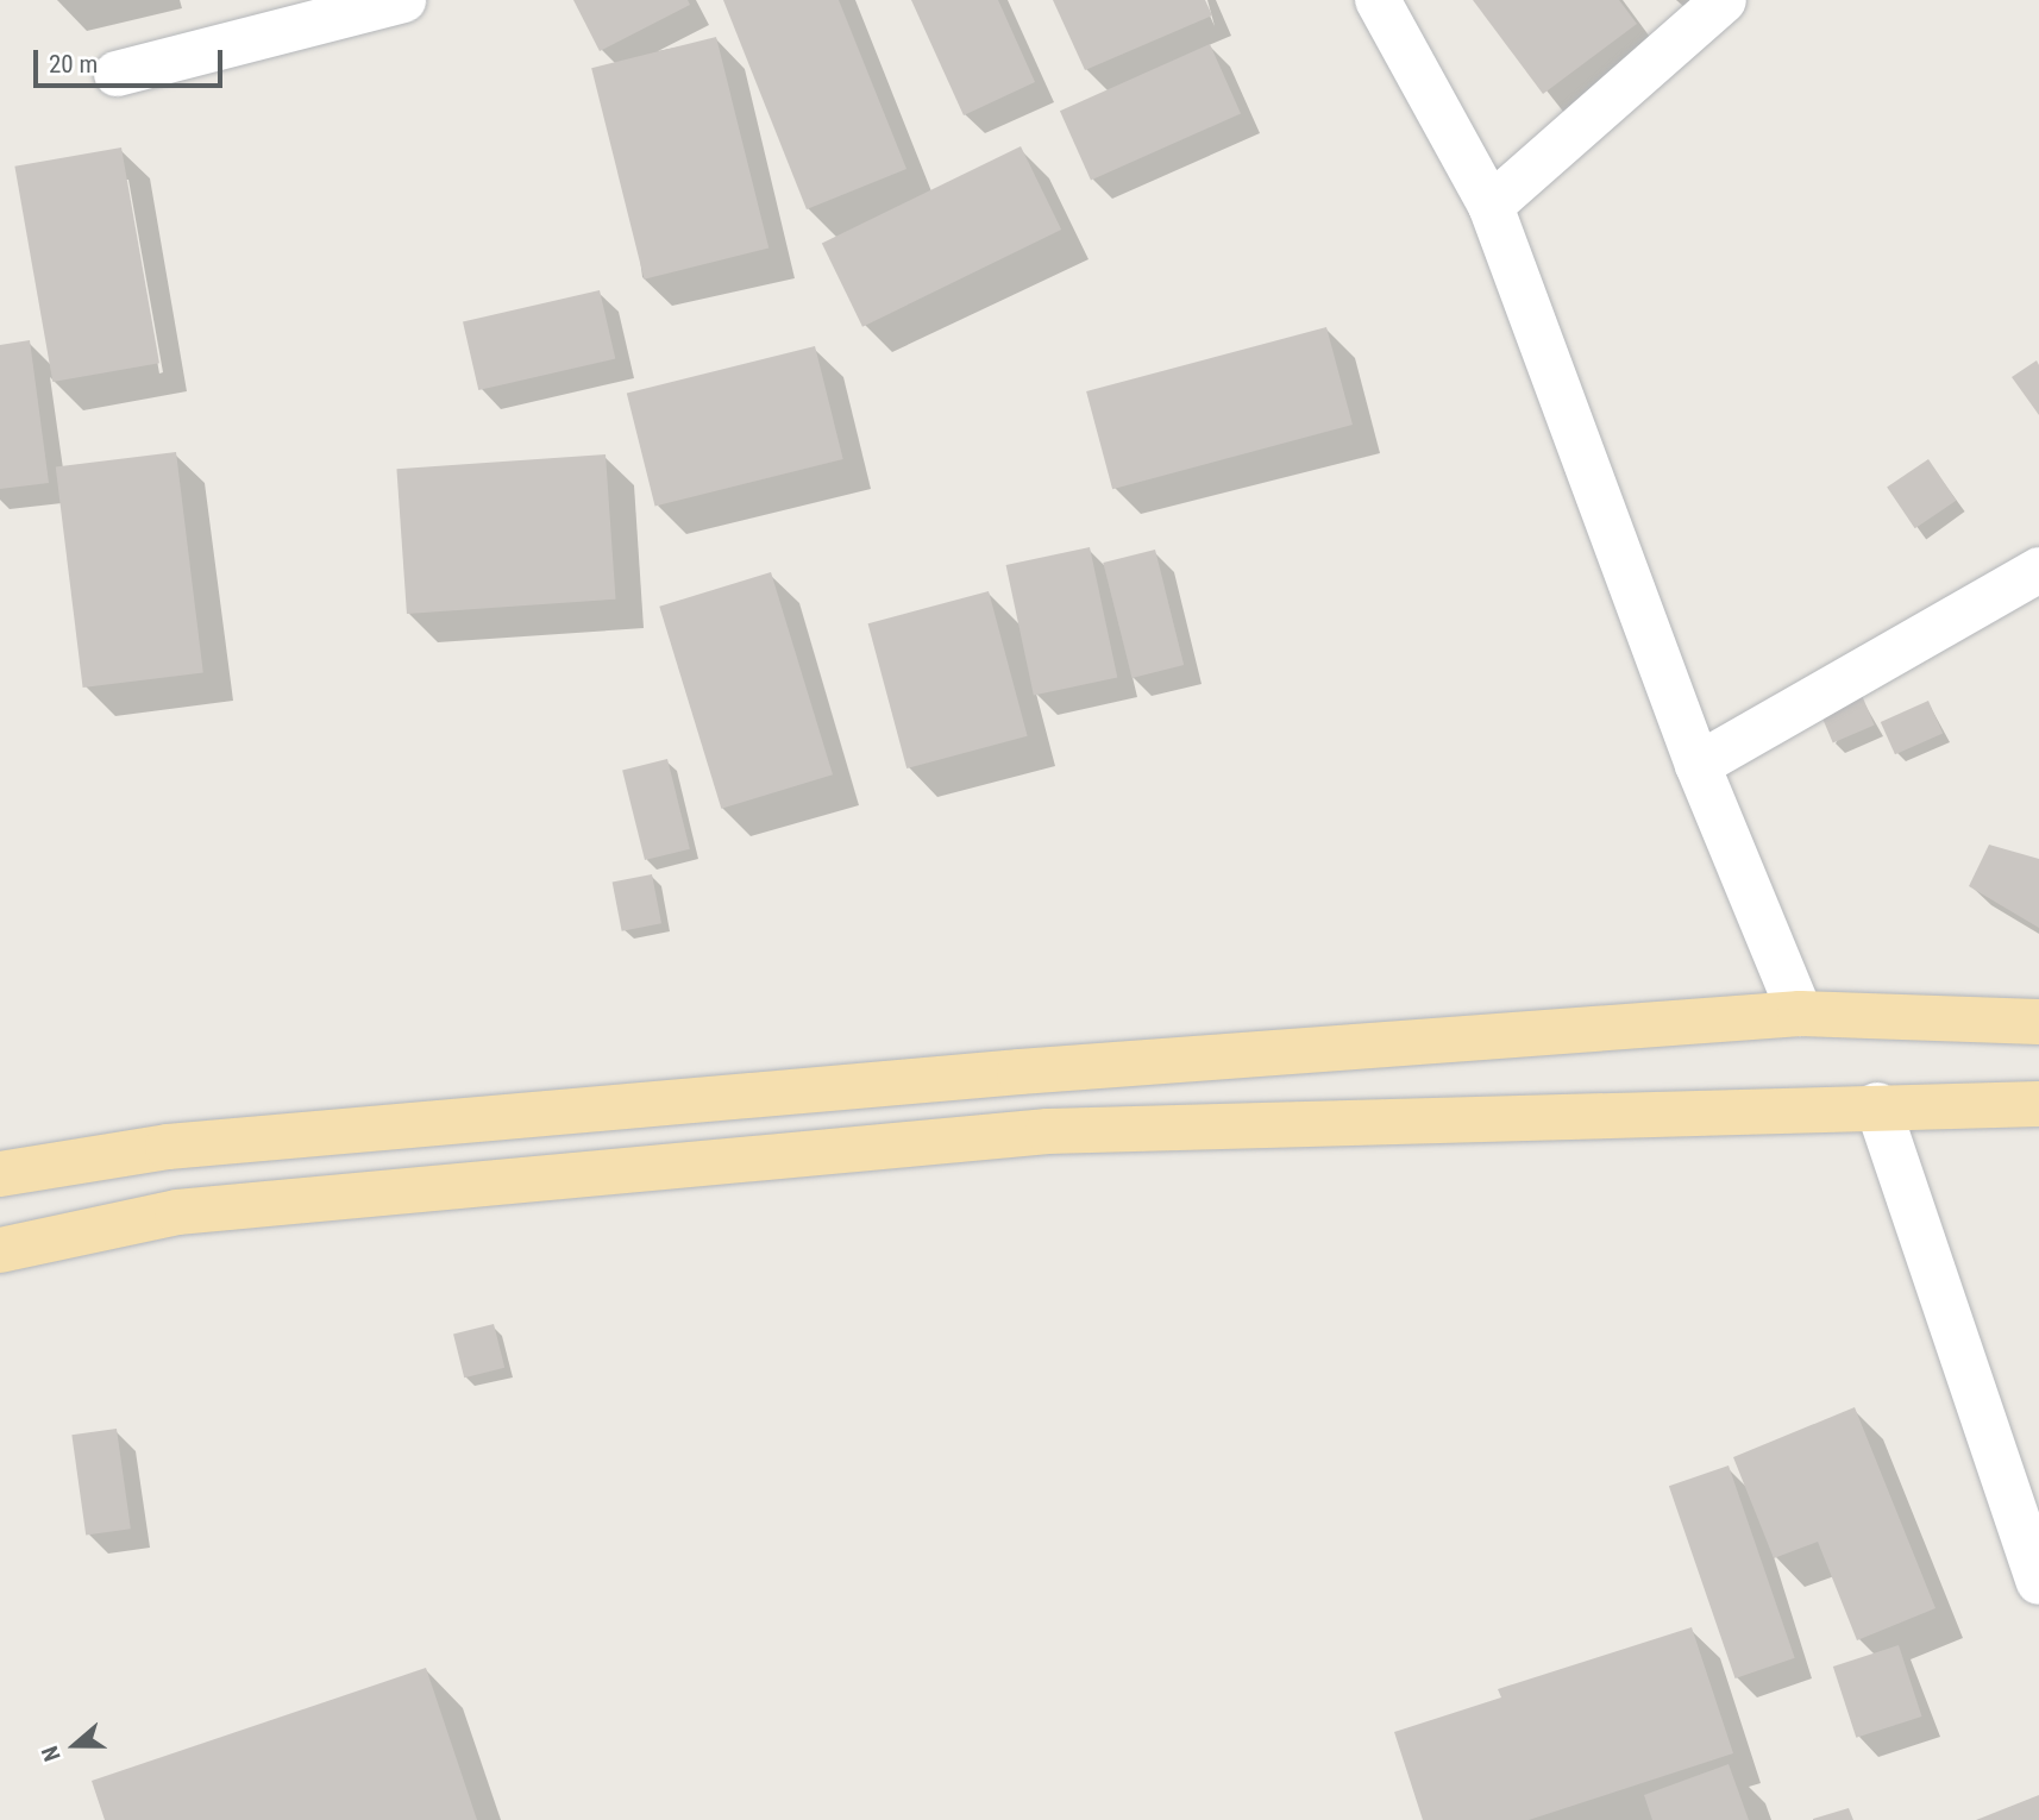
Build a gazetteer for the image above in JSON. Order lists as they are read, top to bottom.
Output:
{
  "scale_bar": "20 m",
  "north": "left"
}
